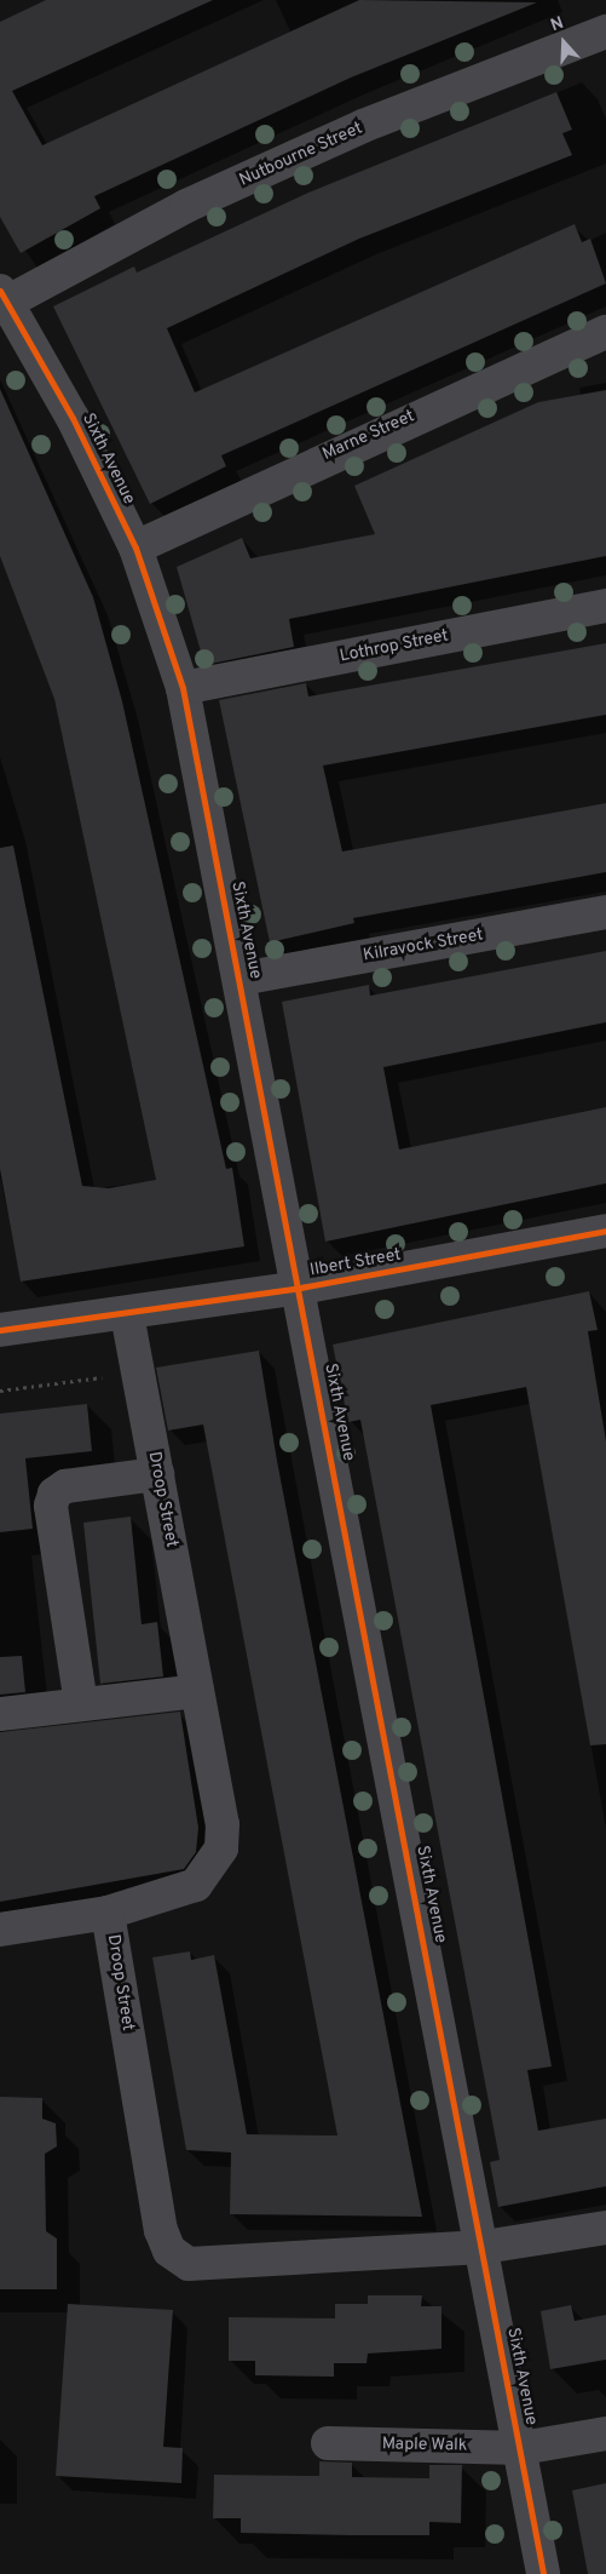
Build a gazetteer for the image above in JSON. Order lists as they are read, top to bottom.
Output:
{
  "streets": {
    "street": [
      "Nutbourne Street",
      "Marne Street",
      "Sixth Avenue",
      "Lothrop Street",
      "Kilravock Street",
      "Ilbert Street",
      "Droop Street",
      "Maple Walk"
    ]
  },
  "crossings": [
    ["Nutbourne Street", "Sixth Avenue"],
    ["Marne Street", "Sixth Avenue"],
    ["Sixth Avenue", "Lothrop Street"],
    ["Sixth Avenue", "Kilravock Street"],
    ["Sixth Avenue", "Ilbert Street"],
    ["Sixth Avenue", "Droop Street"],
    ["Sixth Avenue", "Maple Walk"],
    ["Ilbert Street", "Droop Street"]
  ],
  "north": "top"
}
